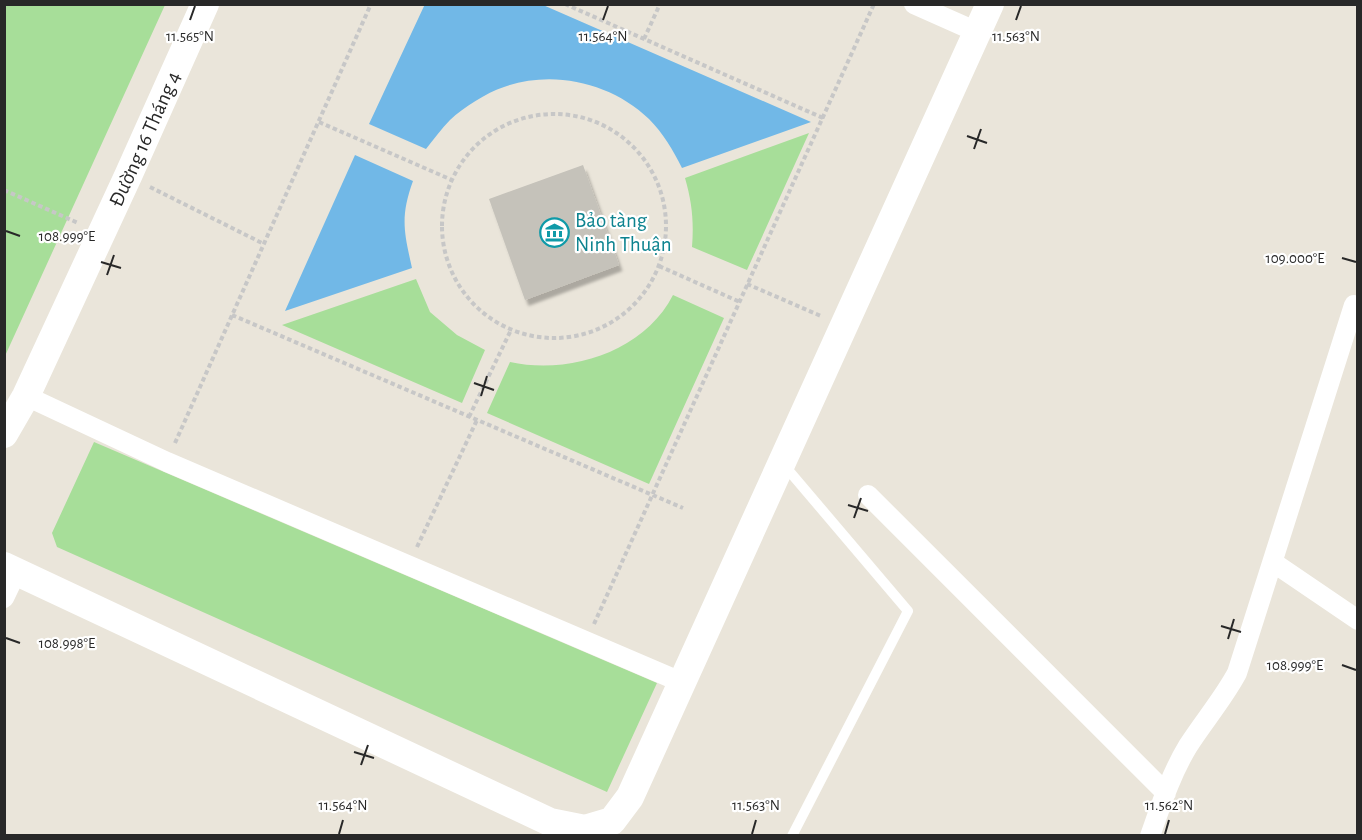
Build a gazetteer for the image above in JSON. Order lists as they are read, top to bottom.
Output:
{
  "streets": {
    "street": ["Đường 16 Tháng 4"]
  },
  "places": {
    "museum": ["Bảo tàng Ninh Thuận"]
  },
  "coordinates": [
    "11.565°N",
    "11.564°N",
    "11.563°N",
    "108.999°E",
    "109.000°E",
    "108.998°E",
    "11.562°N"
  ]
}
